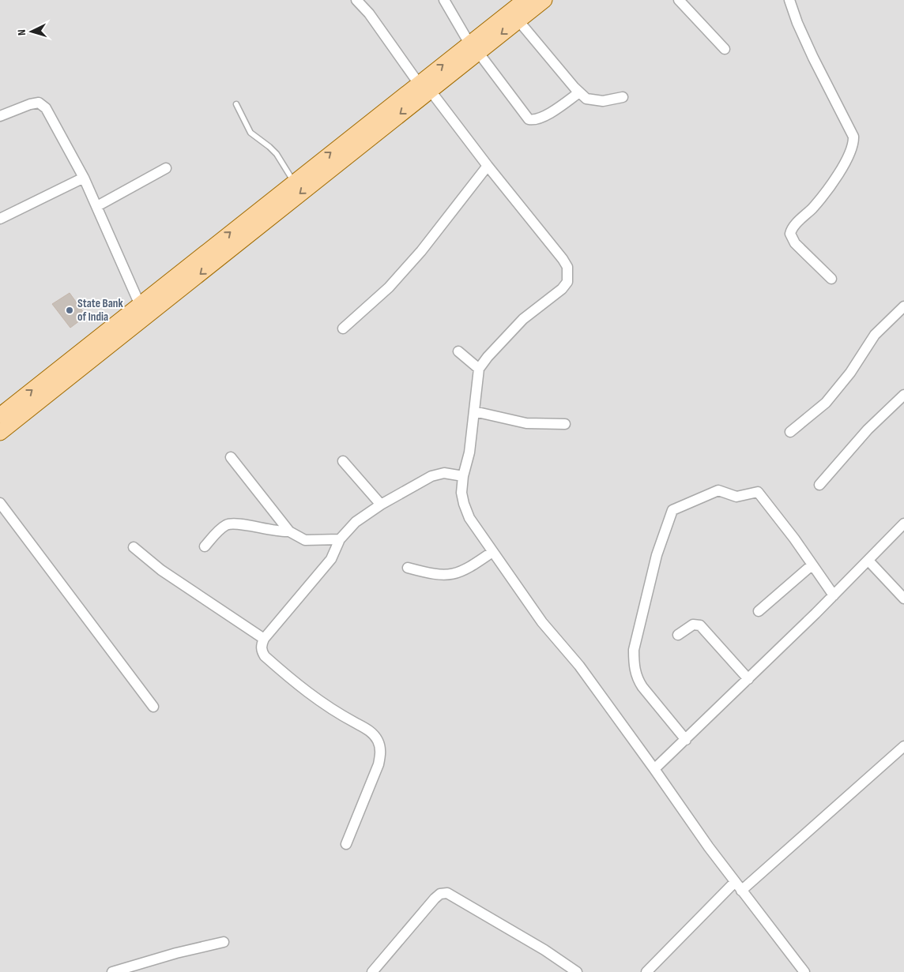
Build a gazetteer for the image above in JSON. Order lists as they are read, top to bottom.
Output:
{
  "places": ["State Bank of India"],
  "north": "left"
}
